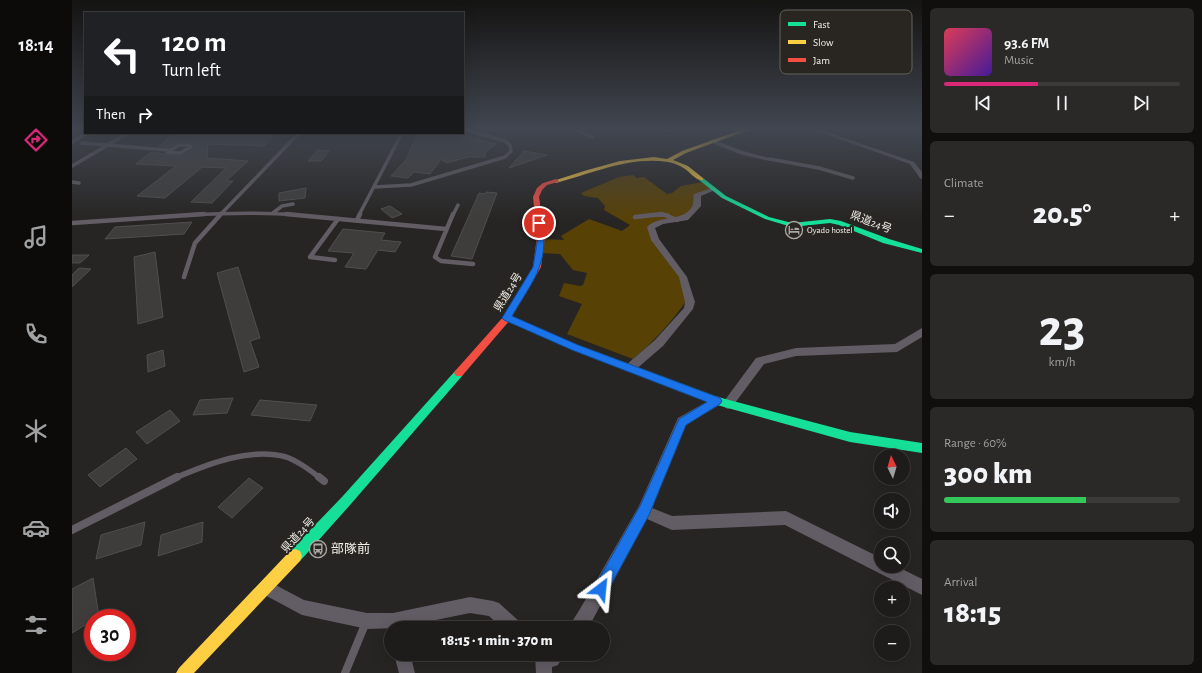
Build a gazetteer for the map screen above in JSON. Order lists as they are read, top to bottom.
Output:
{
  "streets": {
    "main road": ["県道24号"]
  },
  "places": {
    "hotel": ["Oyado hostel"],
    "bus stop": ["部隊前"]
  },
  "legend": ["Fast", "Slow", "Jam"],
  "north": "top",
  "page": {
    "tabs": "18:14",
    "turn": ["120 m", "Turn left"],
    "song": ["93.6 FM", "Music"],
    "then": "Then",
    "tile": [
      "Climate",
      ["23", "km/h"],
      ["Range · 60%", "300 km"],
      ["Arrival", "18:15"]
    ],
    "heat": ["−", "20.5°", "+"],
    "map_buttons": ["+", "−"],
    "limit": "30",
    "trip": "18:15 · 1 min · 370 m"
  }
}
